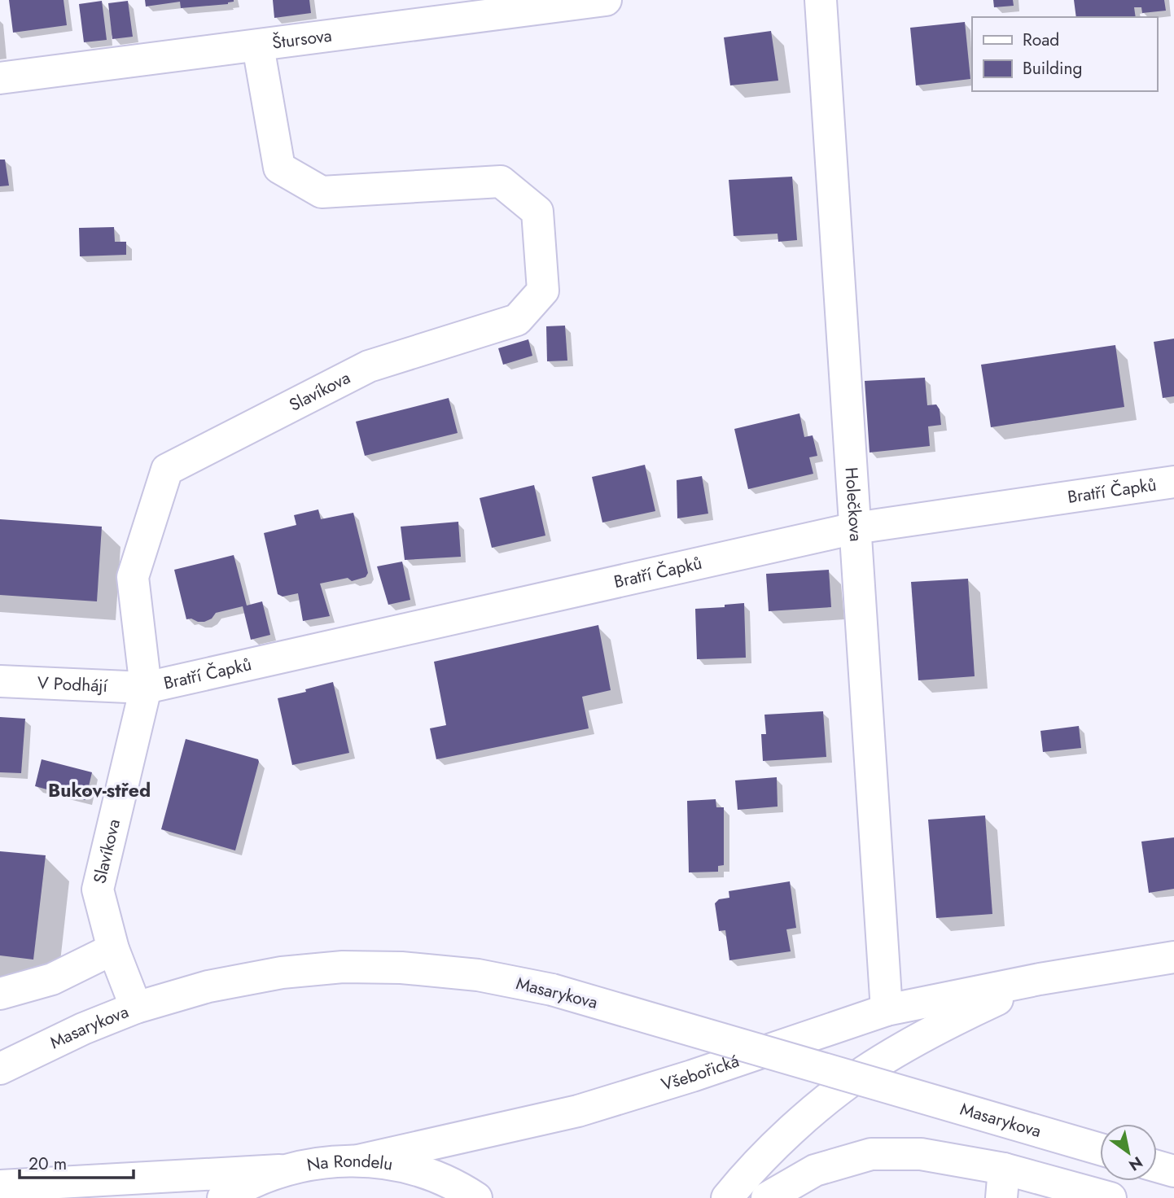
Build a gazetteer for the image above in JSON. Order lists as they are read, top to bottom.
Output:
{
  "streets": {
    "street": [
      "Štursova",
      "Slavíkova",
      "Bratří Čapků",
      "Holečkova",
      "V Podhájí",
      "Masarykova",
      "Všebořická",
      "Na Rondelu"
    ]
  },
  "crossings": [
    ["Štursova", "Slavíkova"],
    ["Slavíkova", "Bratří Čapků"],
    ["Slavíkova", "V Podhájí"],
    ["Slavíkova", "Masarykova"],
    ["Bratří Čapků", "Holečkova"],
    ["Bratří Čapků", "V Podhájí"],
    ["Holečkova", "Všebořická"],
    ["Všebořická", "Na Rondelu"]
  ],
  "districts": ["Bukov-střed"],
  "legend": ["Road", "Building"],
  "scale_bar": "20 m",
  "north": "bottom right"
}
